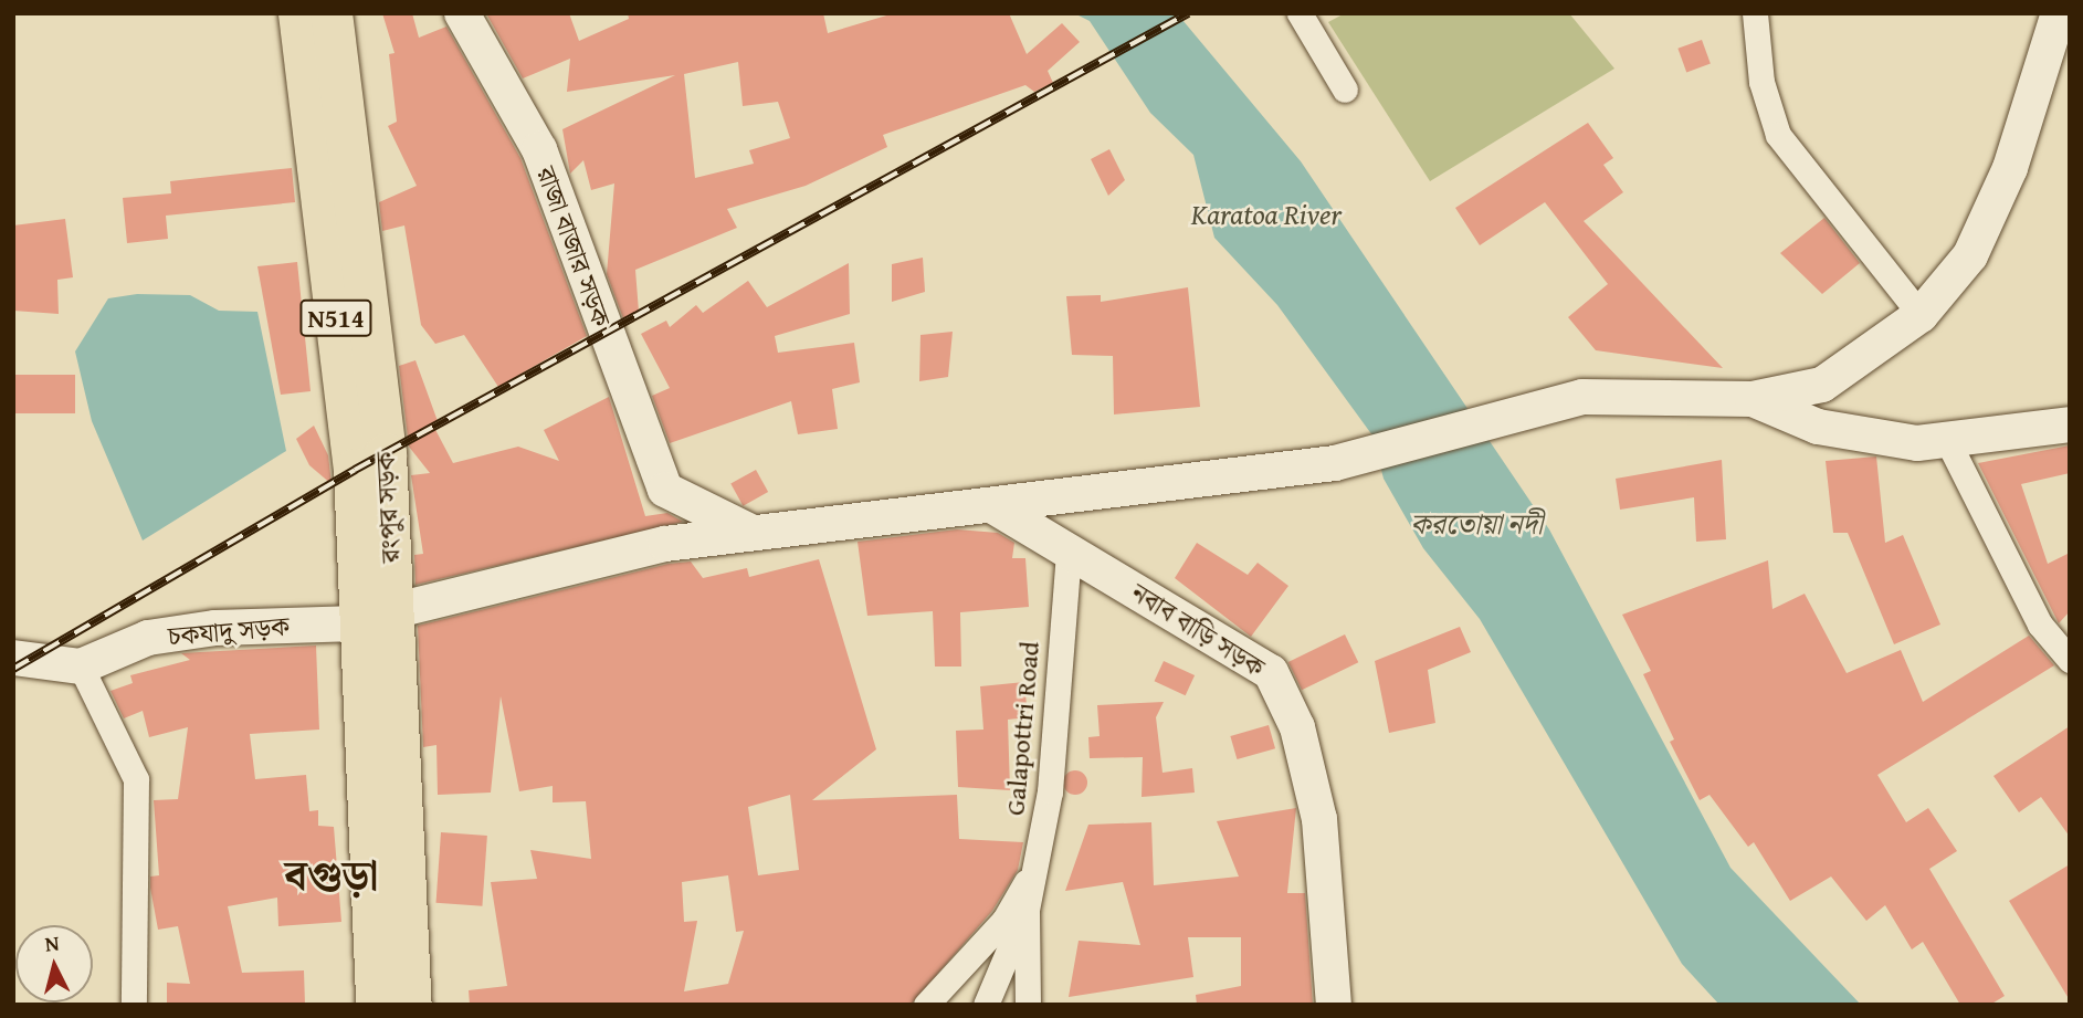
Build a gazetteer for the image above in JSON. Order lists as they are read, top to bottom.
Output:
{
  "streets": {
    "highway": ["N514", "রংপুর সড়ক"],
    "main road": ["রাজা বাজার সড়ক", "নবাব বাড়ি সড়ক", "চকযাদু সড়ক"],
    "street": ["Galapottri Road"]
  },
  "crossings": [
    ["রংপুর সড়ক", "চকযাদু সড়ক"],
    ["নবাব বাড়ি সড়ক", "চকযাদু সড়ক"],
    ["নবাব বাড়ি সড়ক", "Galapottri Road"]
  ],
  "districts": ["বগুড়া"],
  "water": ["Karatoa River", "করতোয়া নদী"],
  "north": "top"
}
